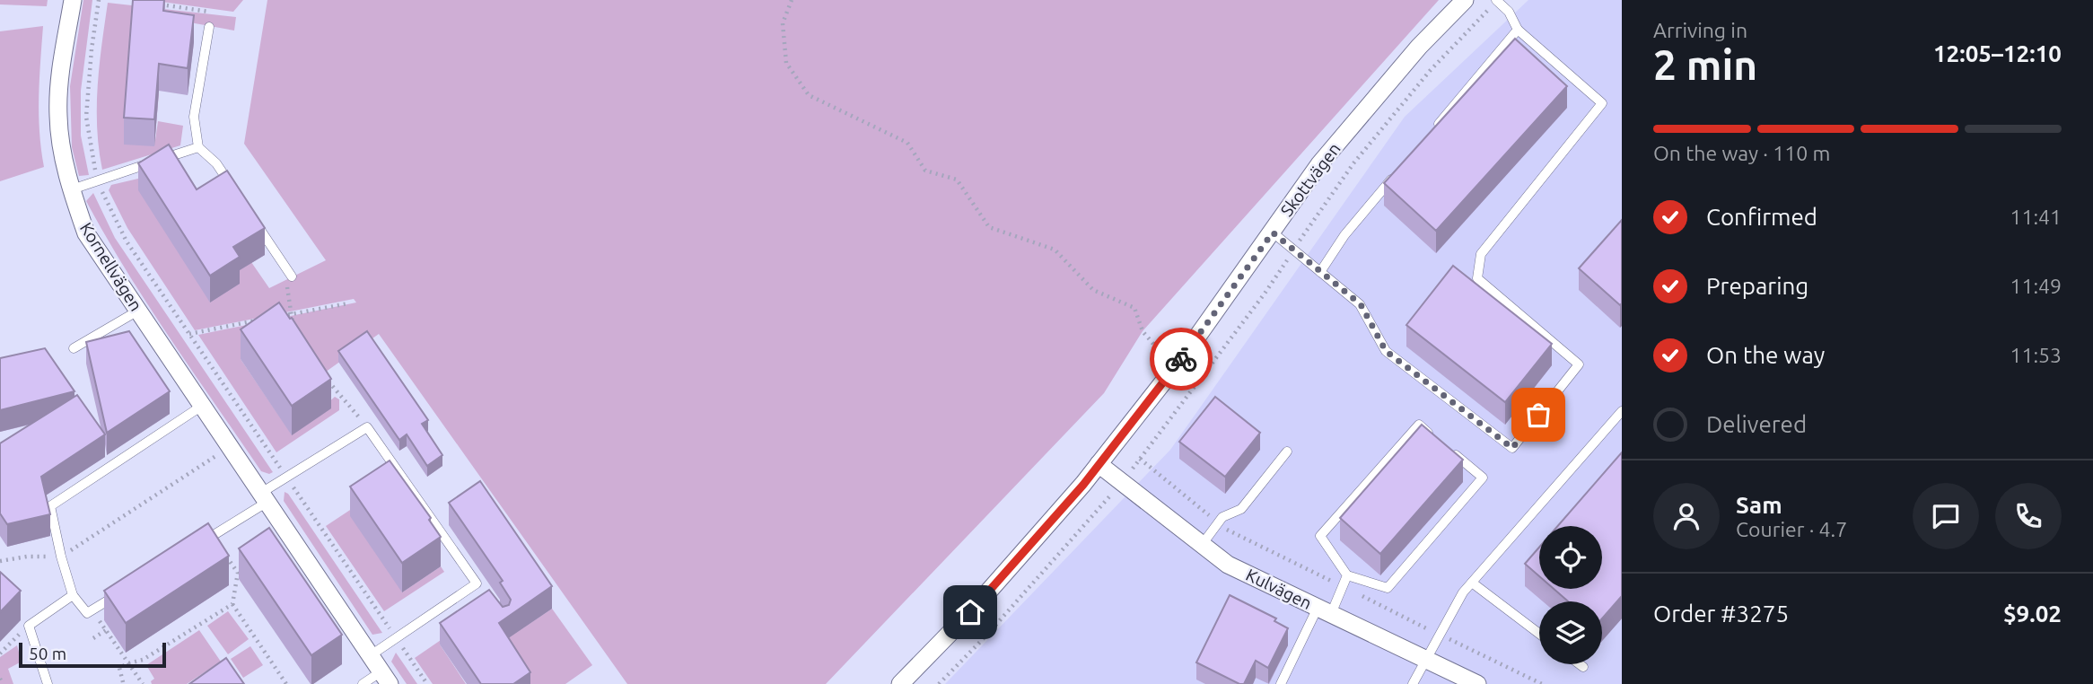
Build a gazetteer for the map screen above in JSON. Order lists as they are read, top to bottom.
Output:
{
  "streets": {
    "street": ["Skottvägen", "Kornellvägen", "Kulvägen"]
  },
  "crossings": [
    ["Skottvägen", "Kulvägen"]
  ],
  "scale_bar": "50 m",
  "page": {
    "heading": ["2 min", "Arriving in", "12:05–12:10"],
    "panel": [
      "Sam",
      "Courier · 4.7",
      "Order #3275",
      "$9.02"
    ],
    "bar": "On the way · 110 m",
    "list": [
      ["Confirmed", "11:41"],
      ["Preparing", "11:49"],
      ["On the way", "11:53"],
      "Delivered"
    ],
    "scale": "50 m"
  }
}
